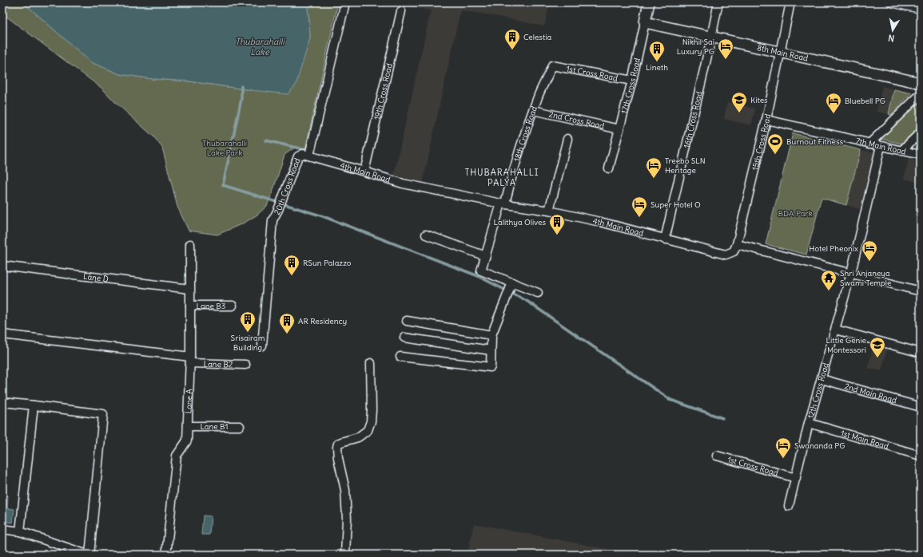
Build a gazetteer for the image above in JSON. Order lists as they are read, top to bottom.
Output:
{
  "streets": {
    "street": [
      "8th Main Road",
      "1st Cross Road",
      "17th Cross Road",
      "19th Cross Road",
      "2nd Cross Road",
      "16th Cross Road",
      "18th Cross Road",
      "15th Cross Road",
      "7th Main Road",
      "4th Main Road",
      "20th Cross Road",
      "Lane D",
      "Lane B3",
      "Lane B2",
      "12th Cross Road",
      "2nd Main Road",
      "Lane A",
      "Lane B1",
      "1st Main Road"
    ]
  },
  "crossings": [
    ["8th Main Road", "17th Cross Road"],
    ["8th Main Road", "16th Cross Road"],
    ["8th Main Road", "15th Cross Road"],
    ["1st Cross Road", "17th Cross Road"],
    ["1st Cross Road", "18th Cross Road"],
    ["1st Cross Road", "12th Cross Road"],
    ["17th Cross Road", "2nd Cross Road"],
    ["19th Cross Road", "4th Main Road"],
    ["2nd Cross Road", "18th Cross Road"],
    ["16th Cross Road", "4th Main Road"],
    ["18th Cross Road", "4th Main Road"],
    ["15th Cross Road", "7th Main Road"],
    ["15th Cross Road", "4th Main Road"],
    ["7th Main Road", "12th Cross Road"],
    ["4th Main Road", "20th Cross Road"],
    ["Lane D", "Lane A"],
    ["Lane B3", "Lane A"],
    ["Lane B2", "Lane A"],
    ["12th Cross Road", "2nd Main Road"],
    ["12th Cross Road", "1st Main Road"],
    ["Lane A", "Lane B1"]
  ],
  "districts": ["THUBARAHALLI PALYA"],
  "water": ["Thubarahalli Lake"],
  "parks": ["Thubarahalli Lake Park", "BDA Park"],
  "places": {
    "building": [
      "Celestia",
      "Lineth",
      "Lalithya Olives",
      "RSun Palazzo",
      "Srisairam Building",
      "AR Residency"
    ],
    "hotel": [
      "Nikhil Sai Luxury PG",
      "Bluebell PG",
      "Treebo SLN Heritage",
      "Super Hotel O",
      "Hotel Pheonix",
      "Swananda PG"
    ],
    "school or university": ["Kites", "Little Genie Montessori"],
    "sports": ["Burnout Fitness"],
    "temple": ["Shri Anjaneya Swami Temple"]
  },
  "north": "bottom"
}
